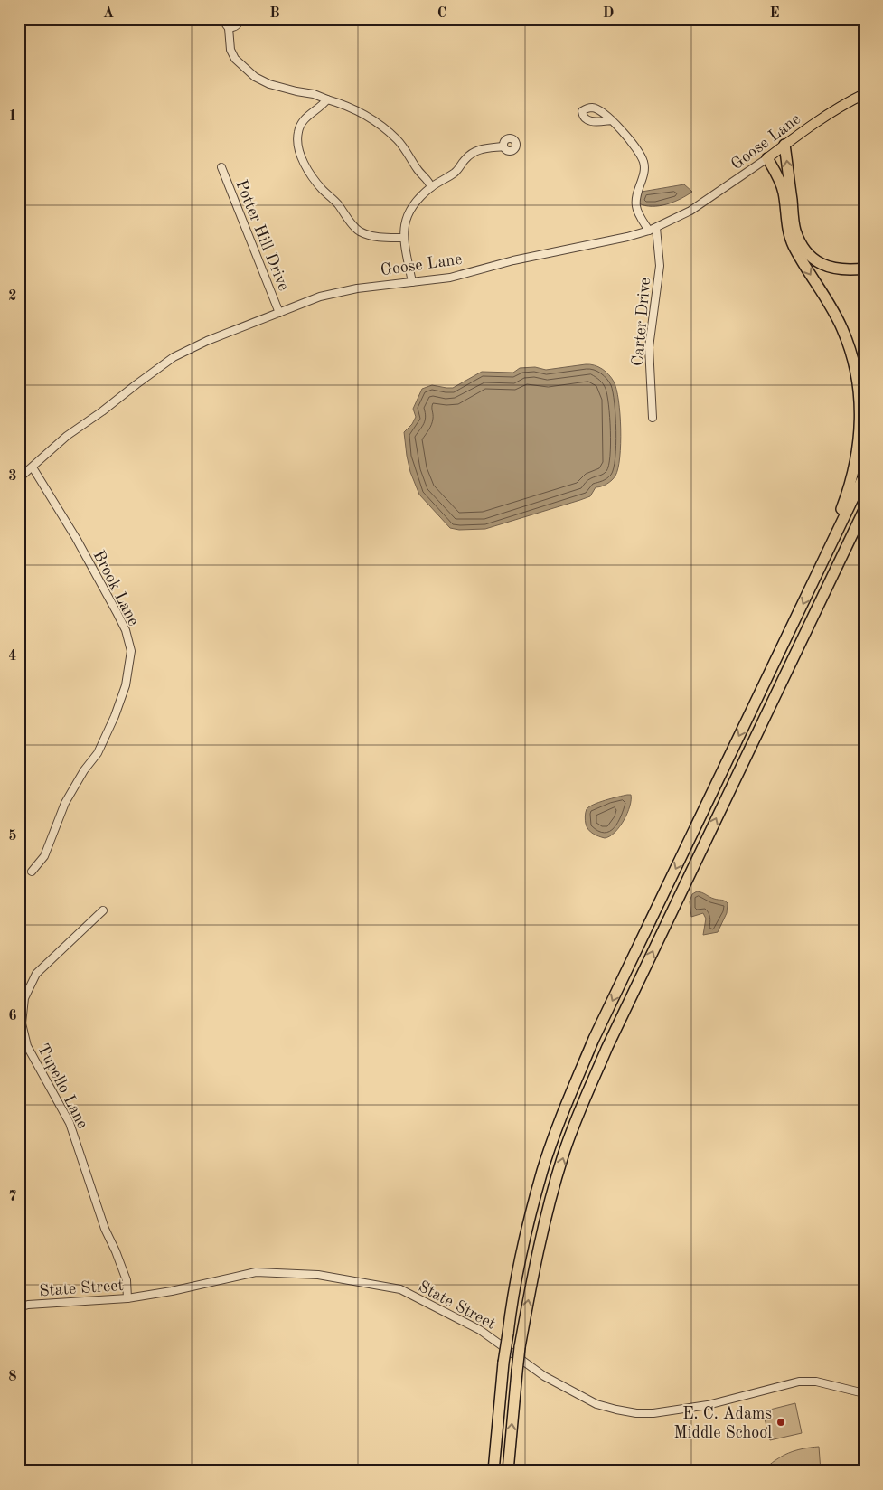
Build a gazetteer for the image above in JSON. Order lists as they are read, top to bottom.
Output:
{
  "streets": {
    "main road": ["Goose Lane"],
    "street": [
      "Potter Hill Drive",
      "Carter Drive",
      "Brook Lane",
      "Tupello Lane",
      "State Street"
    ]
  },
  "crossings": [
    ["Goose Lane", "Potter Hill Drive"],
    ["Goose Lane", "Carter Drive"],
    ["Goose Lane", "Brook Lane"],
    ["Tupello Lane", "State Street"]
  ],
  "places": ["E. C. Adams Middle School"],
  "grid": {
    "columns": [
      "A",
      "B",
      "C",
      "D",
      "E"
    ],
    "rows": [
      "1",
      "2",
      "3",
      "4",
      "5",
      "6",
      "7",
      "8"
    ]
  }
}
